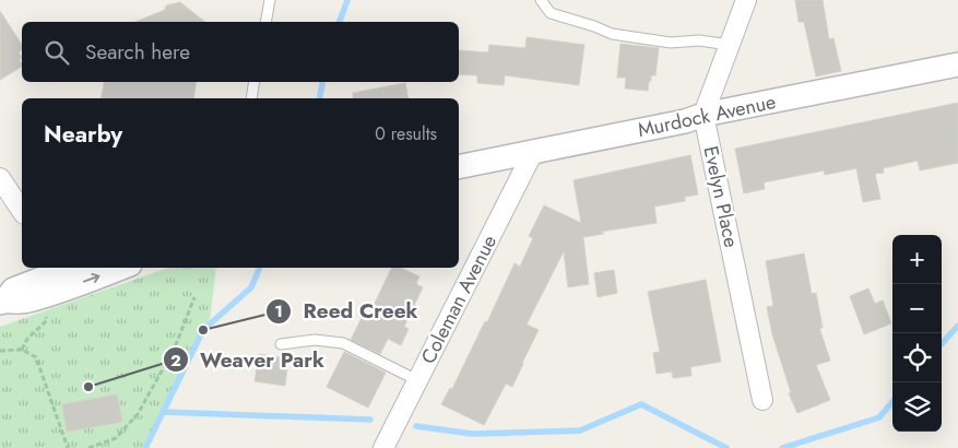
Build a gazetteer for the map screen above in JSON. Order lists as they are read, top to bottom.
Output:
{
  "streets": {
    "street": ["Murdock Avenue", "Evelyn Place", "Coleman Avenue"]
  },
  "crossings": [
    ["Murdock Avenue", "Evelyn Place"],
    ["Murdock Avenue", "Coleman Avenue"]
  ],
  "places": ["Reed Creek", "Weaver Park"],
  "page": {
    "search": "Search here",
    "heading": ["Nearby", "0 results"],
    "map_buttons": ["+", "−"]
  }
}
